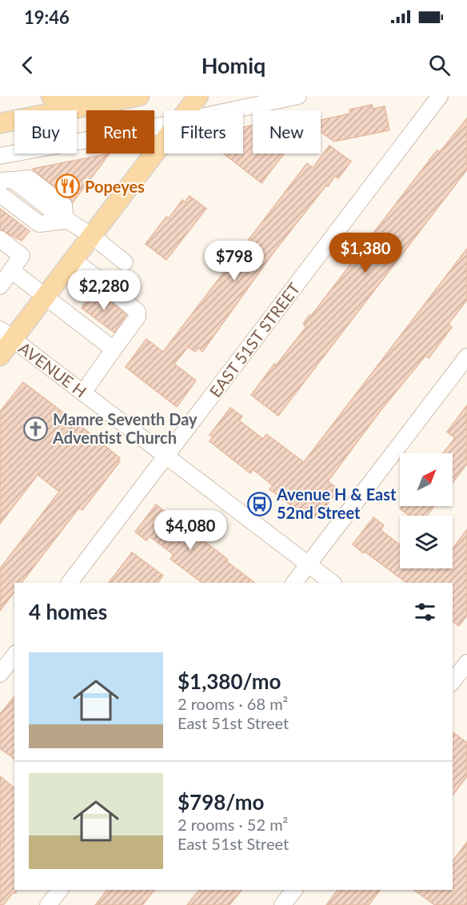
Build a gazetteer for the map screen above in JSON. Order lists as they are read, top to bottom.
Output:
{
  "streets": {
    "street": ["EAST 51ST STREET", "AVENUE H"]
  },
  "crossings": [
    ["EAST 51ST STREET", "AVENUE H"]
  ],
  "places": {
    "restaurant": ["Popeyes"],
    "church": ["Mamre Seventh Day Adventist Church"],
    "bus stop": ["Avenue H & East 52nd Street"]
  },
  "north": "top right",
  "page": {
    "status": "19:46",
    "header": "Homiq",
    "chip": [
      "Buy",
      "Rent",
      "Filters",
      "New"
    ],
    "price": [
      "$1,380",
      "$798",
      "$2,280",
      "$4,080"
    ],
    "heading": "4 homes",
    "list": [
      {
        "name": "$1,380/mo",
        "note": "2 rooms · 68 m² · East 51st Street"
      },
      {
        "name": "$798/mo",
        "note": "2 rooms · 52 m² · East 51st Street"
      }
    ]
  }
}
